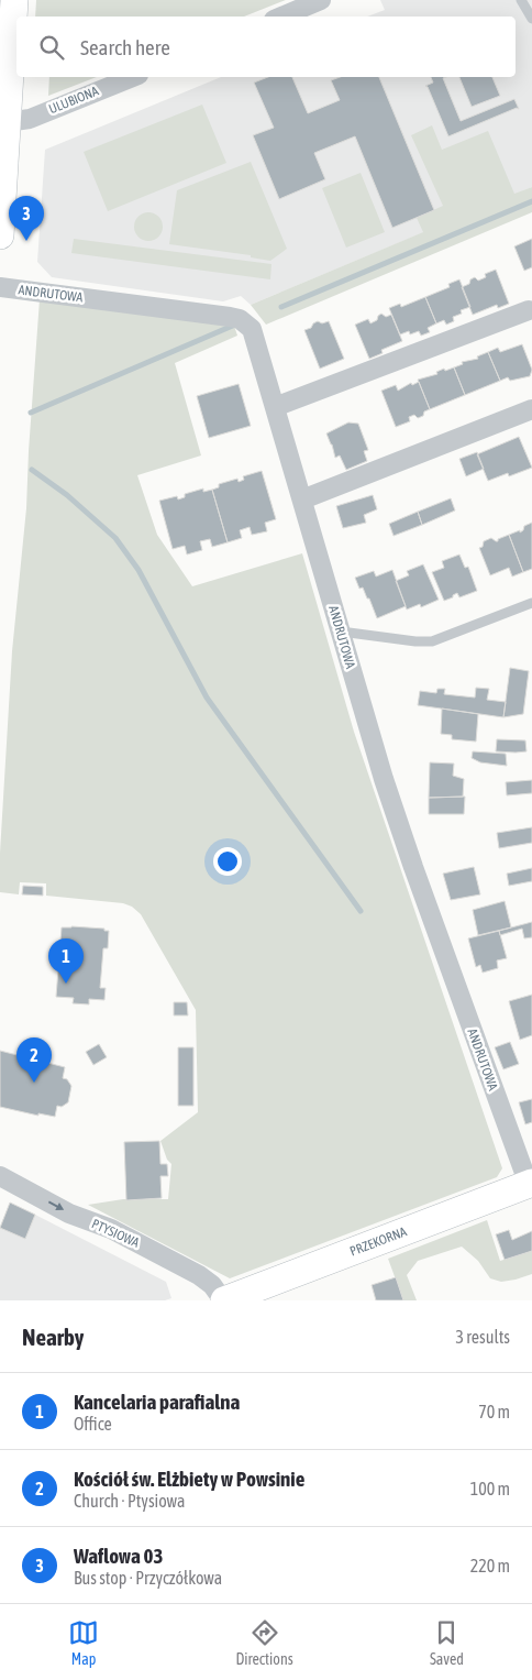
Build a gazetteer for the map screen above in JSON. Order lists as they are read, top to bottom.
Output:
{
  "streets": {
    "street": [
      "ULUBIONA",
      "ANDRUTOWA",
      "PTYSIOWA",
      "PRZEKORNA"
    ]
  },
  "crossings": [
    ["ANDRUTOWA", "PRZEKORNA"],
    ["PTYSIOWA", "PRZEKORNA"]
  ],
  "one_way": ["PTYSIOWA"],
  "page": {
    "search": "Search here",
    "pins": ["3", "1", "2"],
    "heading": ["Nearby", "3 results"],
    "list": [
      {
        "mark": "1",
        "name": "Kancelaria parafialna",
        "note": "Office",
        "value": "70 m"
      },
      {
        "mark": "2",
        "name": "Kościół św. Elżbiety w Powsinie",
        "note": "Church · Ptysiowa",
        "value": "100 m"
      },
      {
        "mark": "3",
        "name": "Waflowa 03",
        "note": "Bus stop · Przyczółkowa",
        "value": "220 m"
      }
    ],
    "nav": ["Map", "Directions", "Saved"]
  }
}
